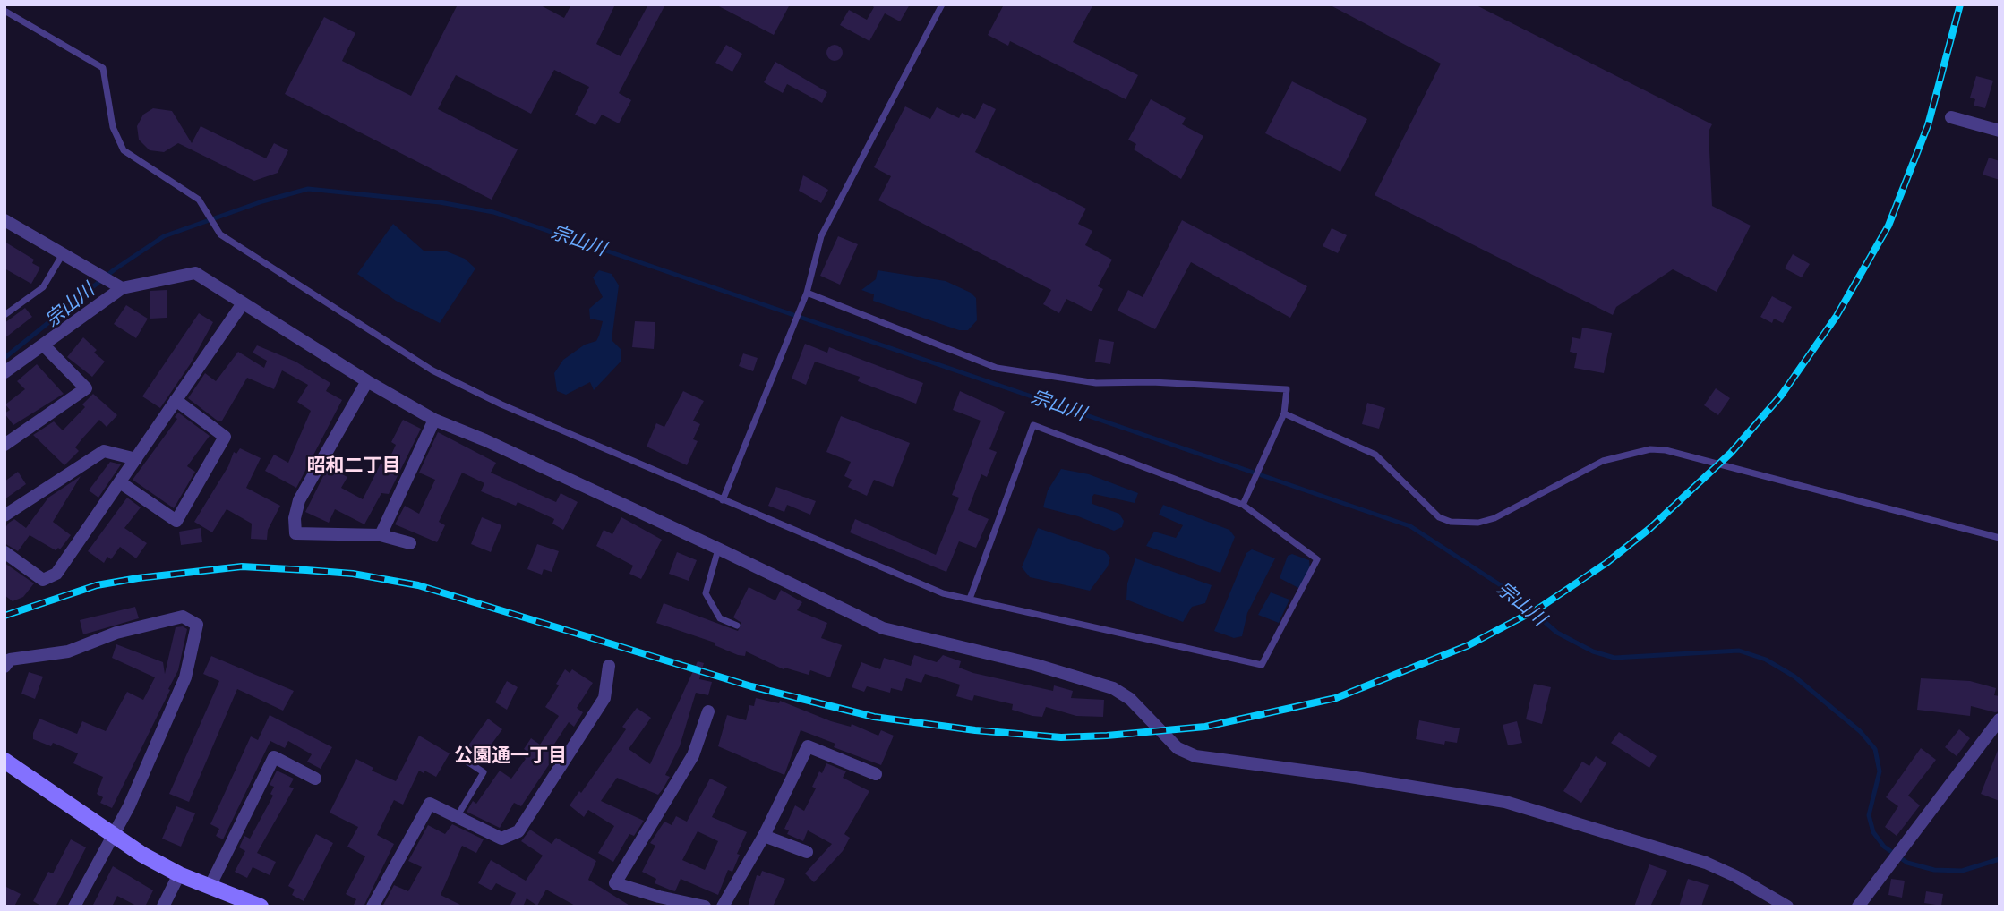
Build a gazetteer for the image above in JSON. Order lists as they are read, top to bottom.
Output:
{
  "districts": ["昭和二丁目", "公園通一丁目"],
  "water": ["宗山川"]
}
